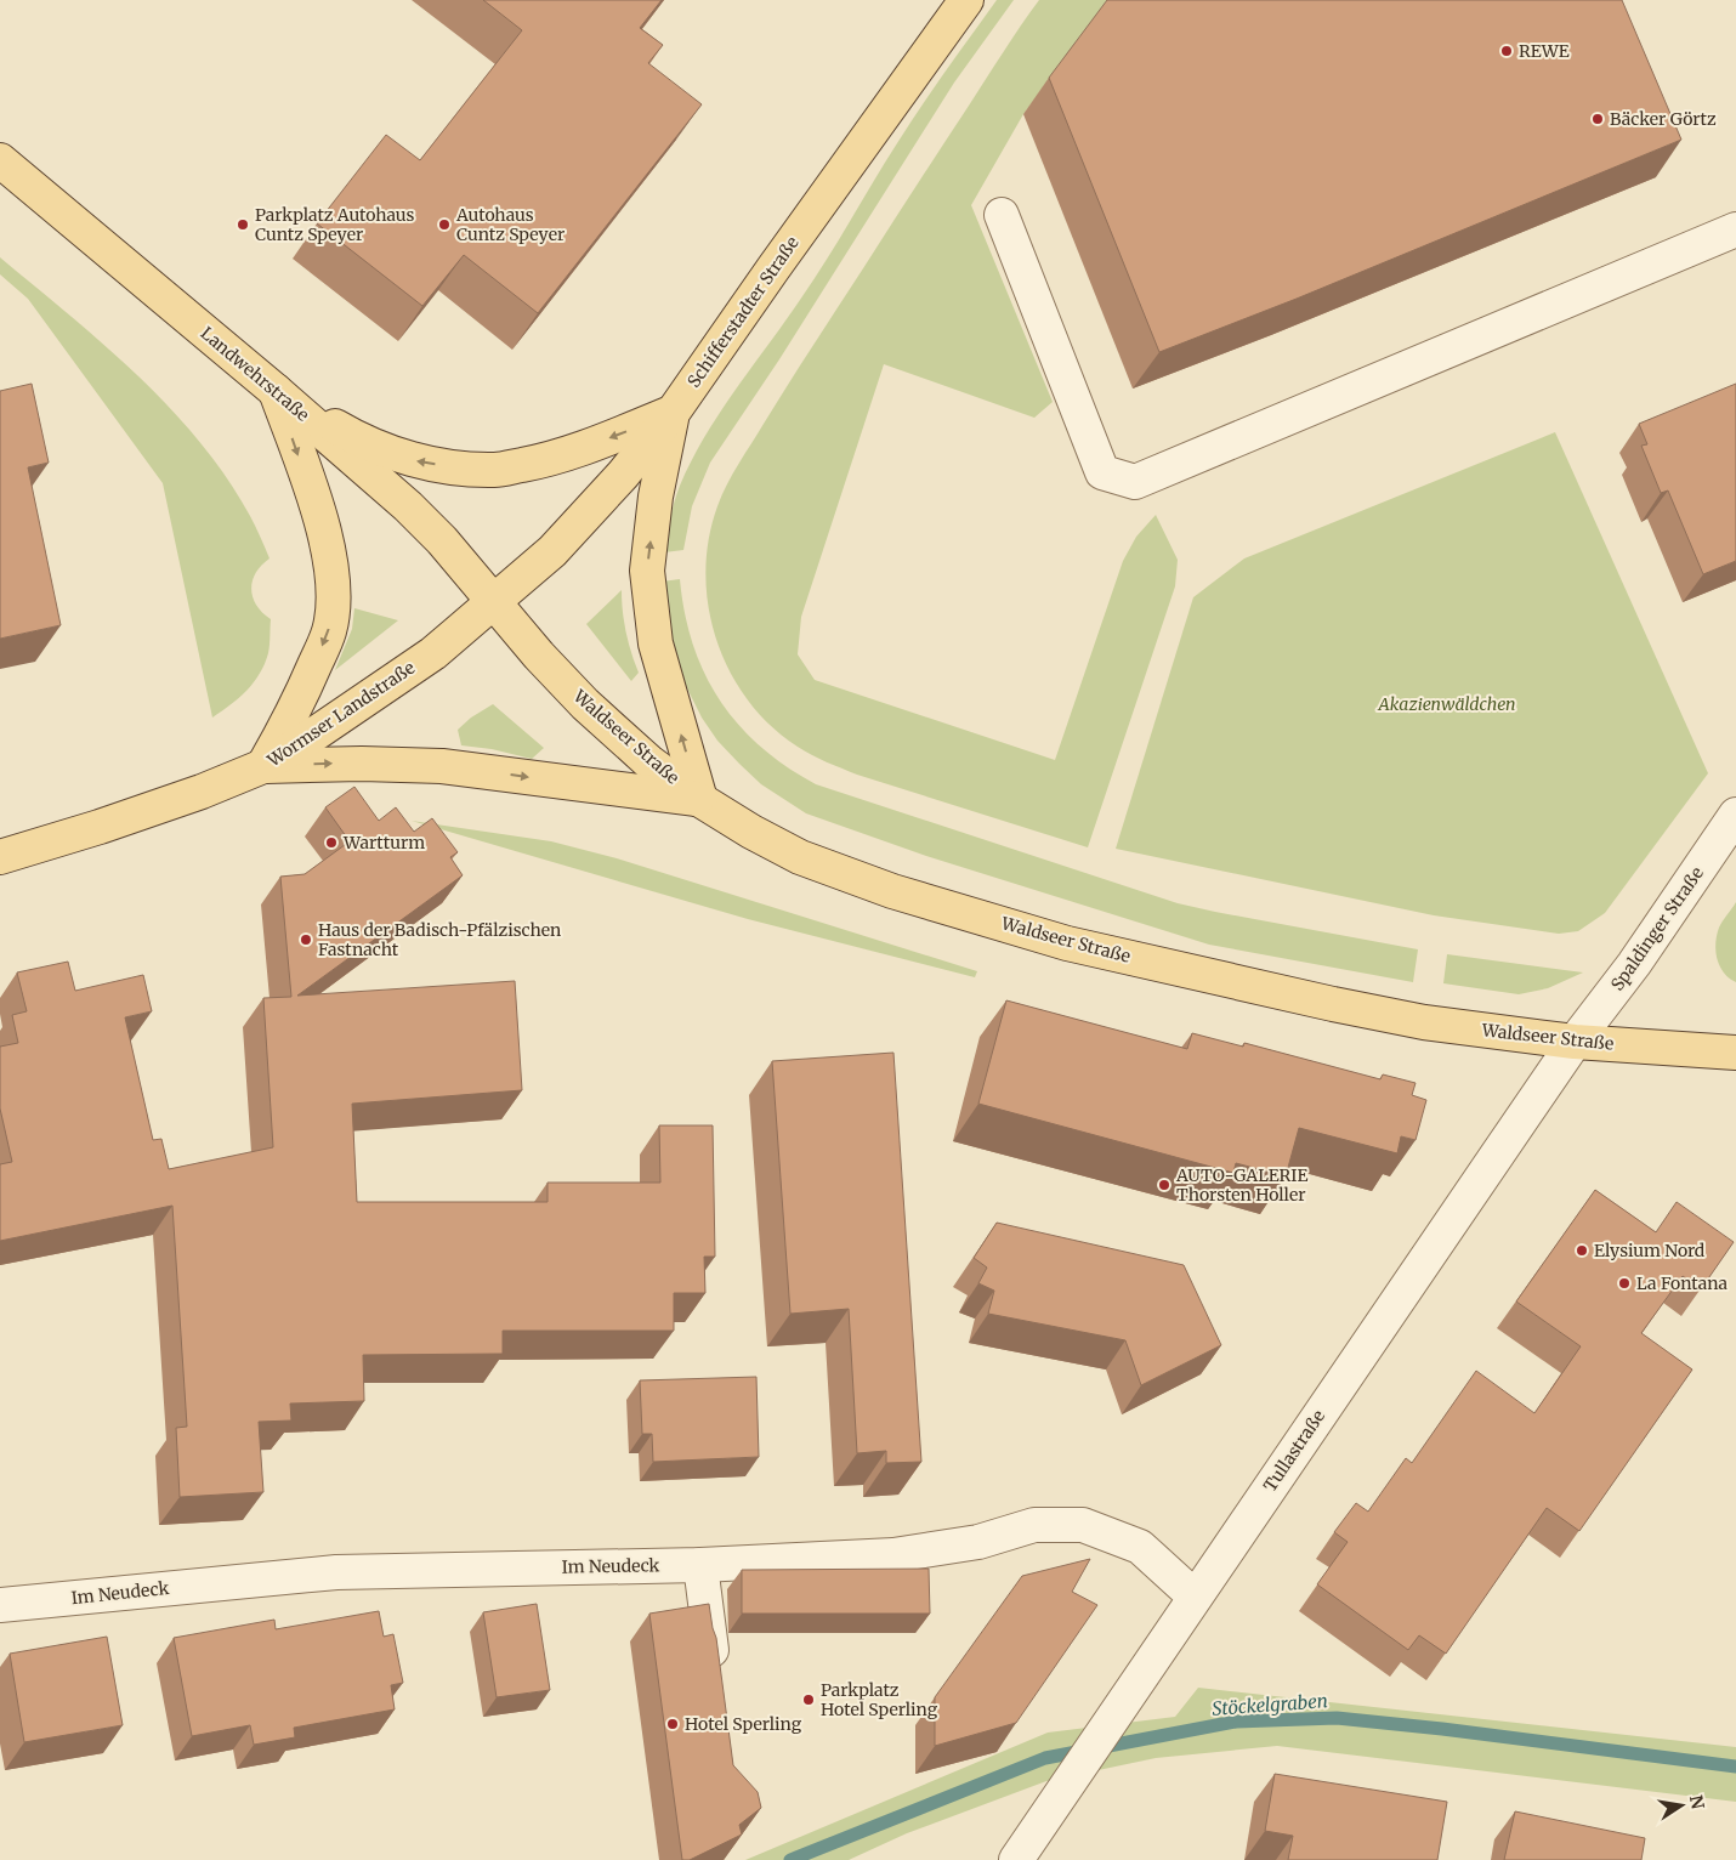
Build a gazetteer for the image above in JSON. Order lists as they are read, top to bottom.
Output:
{
  "streets": {
    "main road": [
      "Schifferstadter Straße",
      "Landwehrstraße",
      "Wormser Landstraße",
      "Waldseer Straße"
    ],
    "street": ["Spaldinger Straße", "Tullastraße", "Im Neudeck"]
  },
  "crossings": [
    ["Schifferstadter Straße", "Landwehrstraße"],
    ["Schifferstadter Straße", "Wormser Landstraße"],
    ["Schifferstadter Straße", "Waldseer Straße"],
    ["Landwehrstraße", "Wormser Landstraße"],
    ["Landwehrstraße", "Waldseer Straße"],
    ["Wormser Landstraße", "Waldseer Straße"],
    ["Waldseer Straße", "Spaldinger Straße"],
    ["Waldseer Straße", "Tullastraße"],
    ["Spaldinger Straße", "Tullastraße"],
    ["Tullastraße", "Im Neudeck"]
  ],
  "water": ["Stöckelgraben"],
  "parks": ["Akazienwäldchen"],
  "places": [
    "REWE",
    "Bäcker Görtz",
    "Parkplatz Autohaus Cuntz Speyer",
    "Autohaus Cuntz Speyer",
    "Wartturm",
    "Haus der Badisch-Pfälzischen Fastnacht",
    "AUTO-GALERIE Thorsten Holler",
    "Elysium Nord",
    "La Fontana",
    "Parkplatz Hotel Sperling",
    "Hotel Sperling"
  ],
  "north": "right"
}
